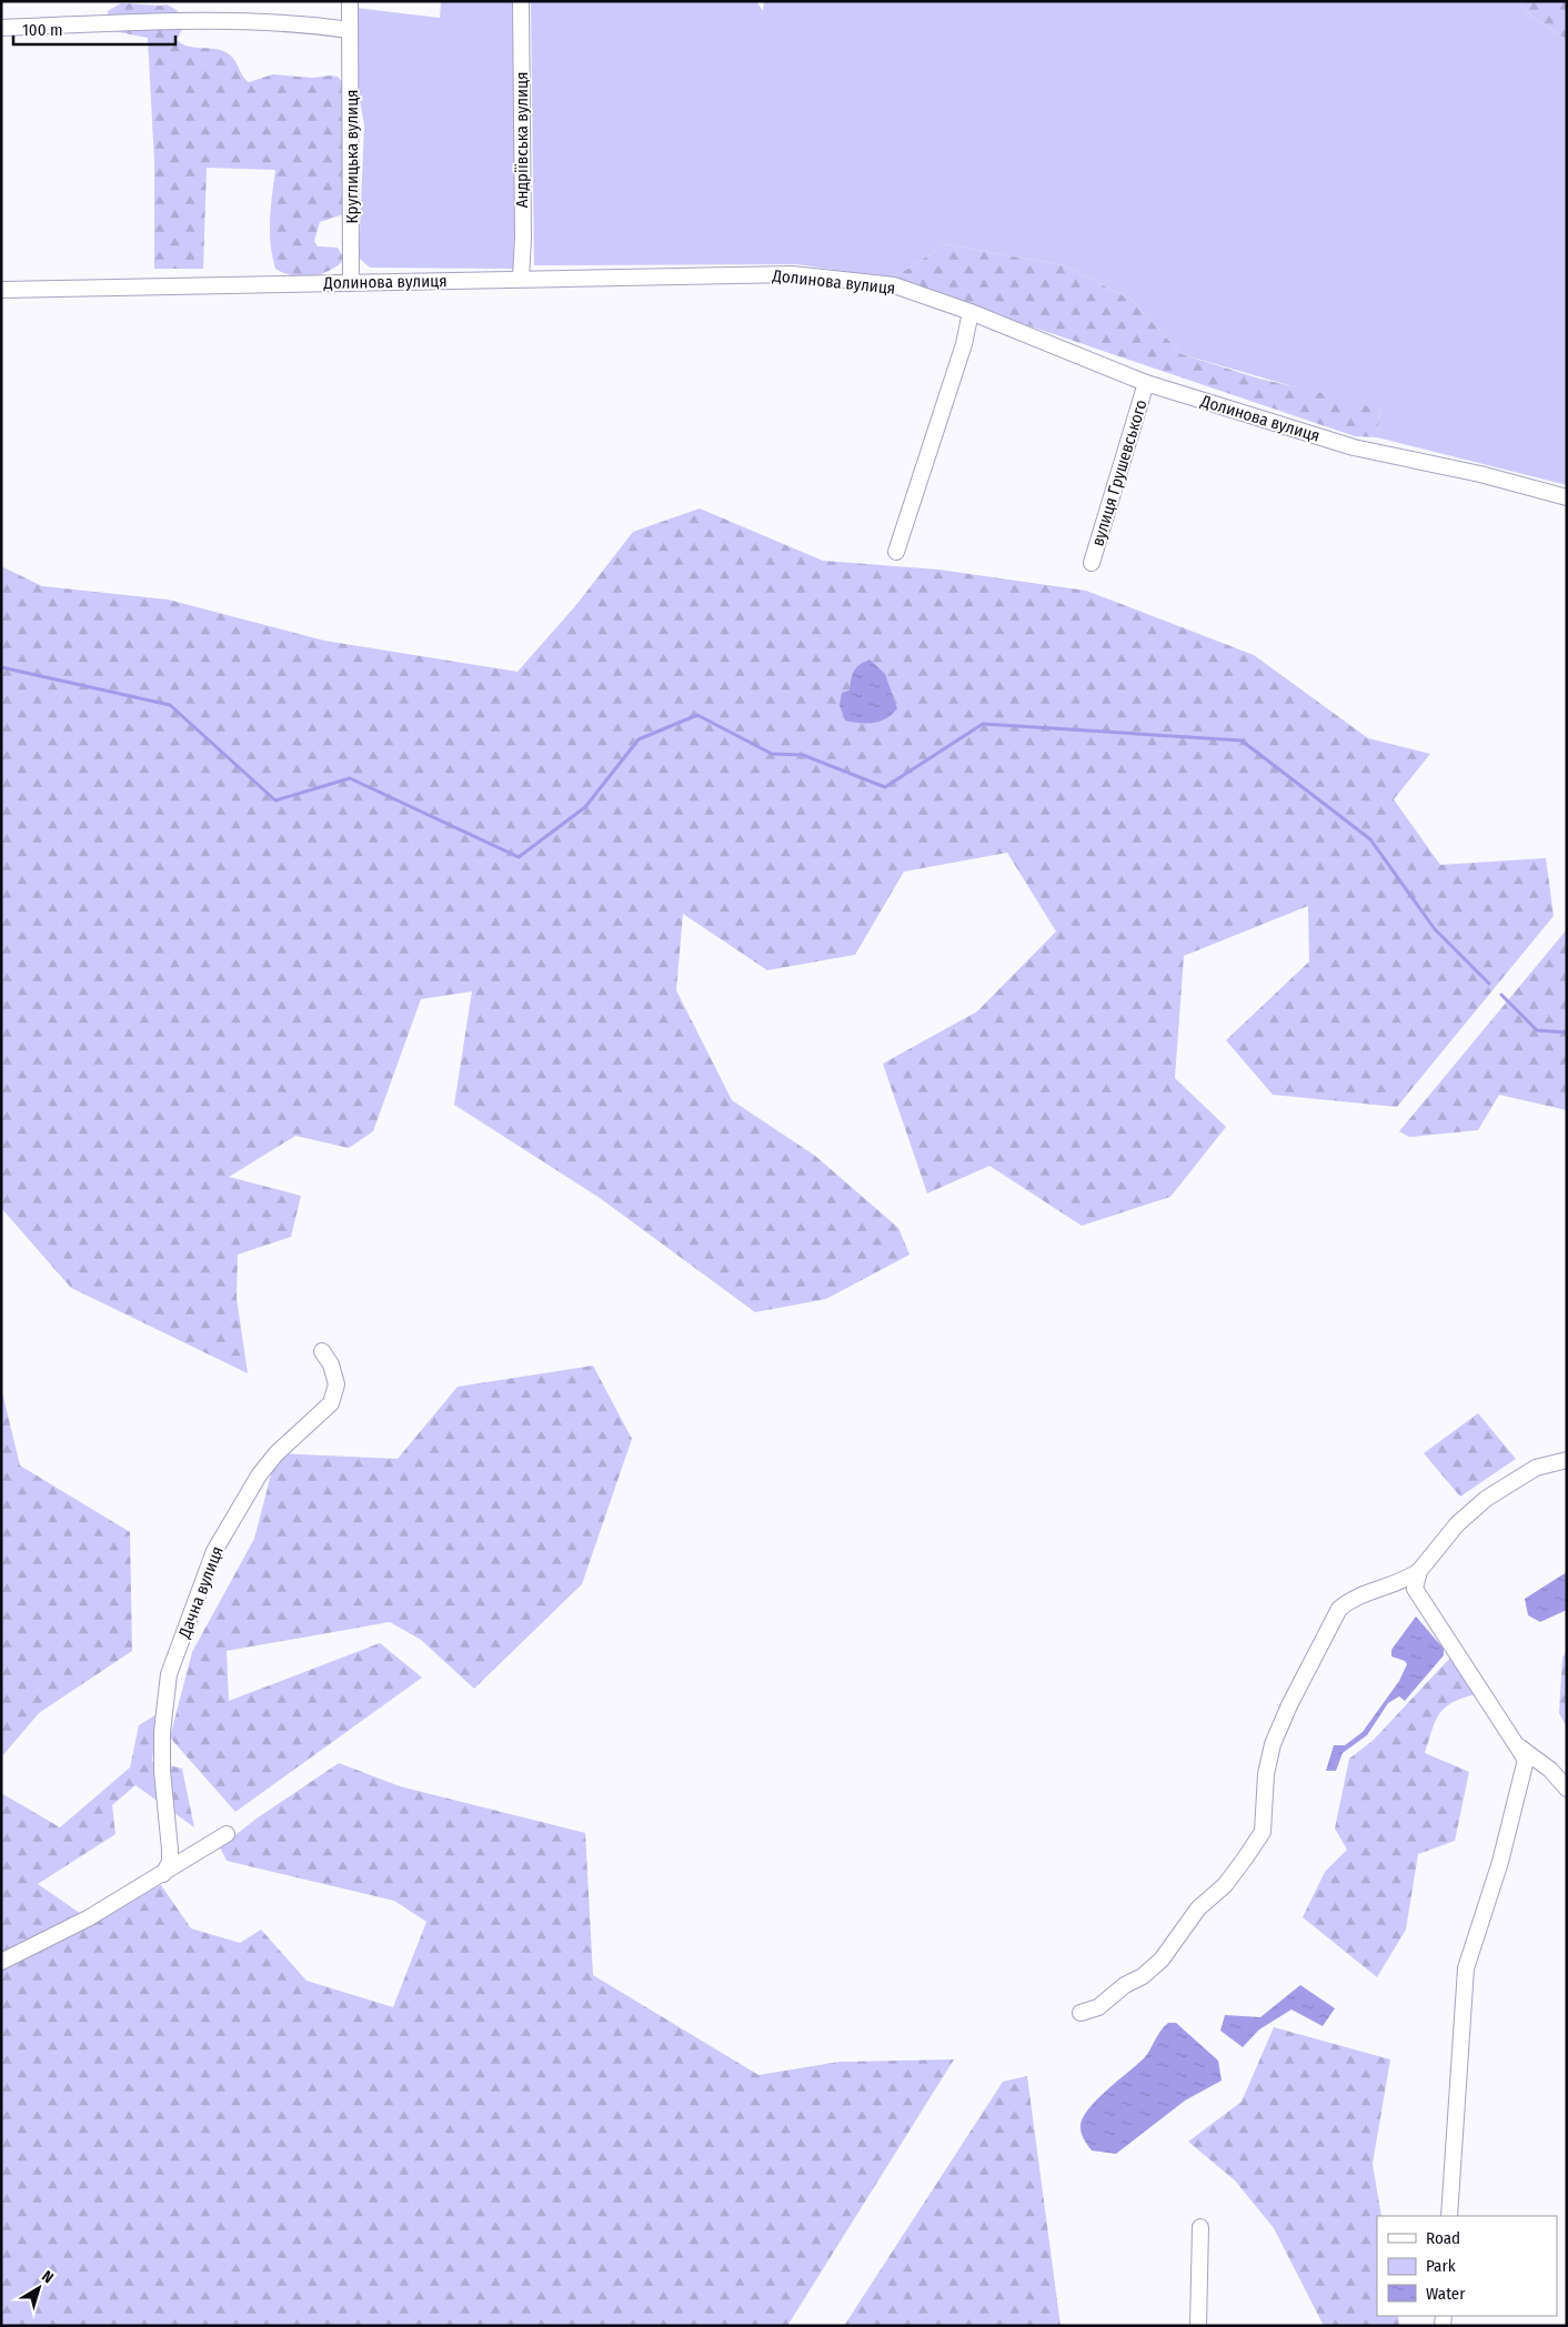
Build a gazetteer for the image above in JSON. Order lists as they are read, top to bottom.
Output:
{
  "streets": {
    "street": [
      "Андріївська вулиця",
      "Круглицька вулиця",
      "Долинова вулиця",
      "вулиця Грушевського",
      "Дачна вулиця"
    ]
  },
  "crossings": [
    ["Андріївська вулиця", "Долинова вулиця"],
    ["Круглицька вулиця", "Долинова вулиця"],
    ["Долинова вулиця", "вулиця Грушевського"]
  ],
  "legend": ["Road", "Park", "Water"],
  "scale_bar": "100 m",
  "north": "top right"
}
